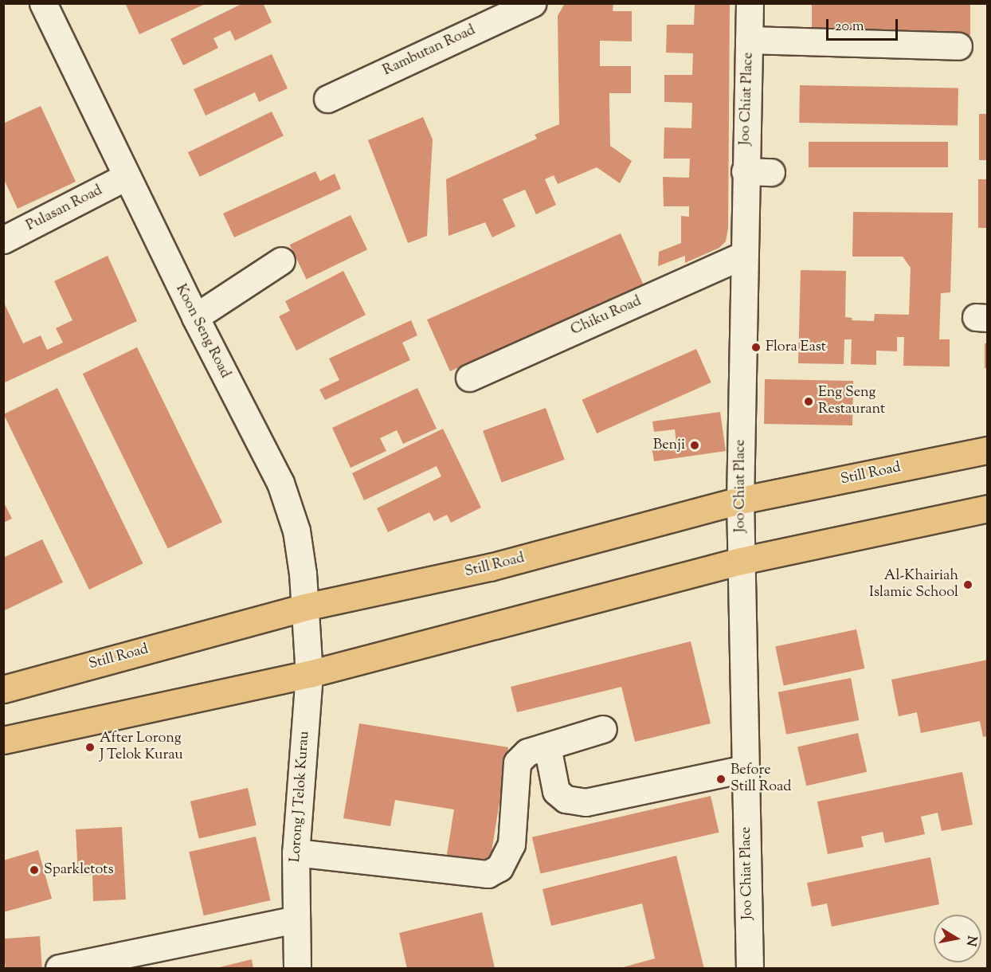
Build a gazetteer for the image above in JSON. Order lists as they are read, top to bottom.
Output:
{
  "streets": {
    "highway": ["Still Road"],
    "street": [
      "Rambutan Road",
      "Joo Chiat Place",
      "Pulasan Road",
      "Chiku Road",
      "Koon Seng Road",
      "Lorong J Telok Kurau"
    ]
  },
  "crossings": [
    ["Joo Chiat Place", "Chiku Road"],
    ["Joo Chiat Place", "Still Road"],
    ["Pulasan Road", "Koon Seng Road"],
    ["Koon Seng Road", "Still Road"],
    ["Koon Seng Road", "Lorong J Telok Kurau"]
  ],
  "places": [
    "Flora East",
    "Eng Seng Restaurant",
    "Benji",
    "Al-Khairiah Islamic School",
    "After Lorong J Telok Kurau",
    "Before Still Road",
    "Sparkletots"
  ],
  "scale_bar": "20 m",
  "north": "right"
}
